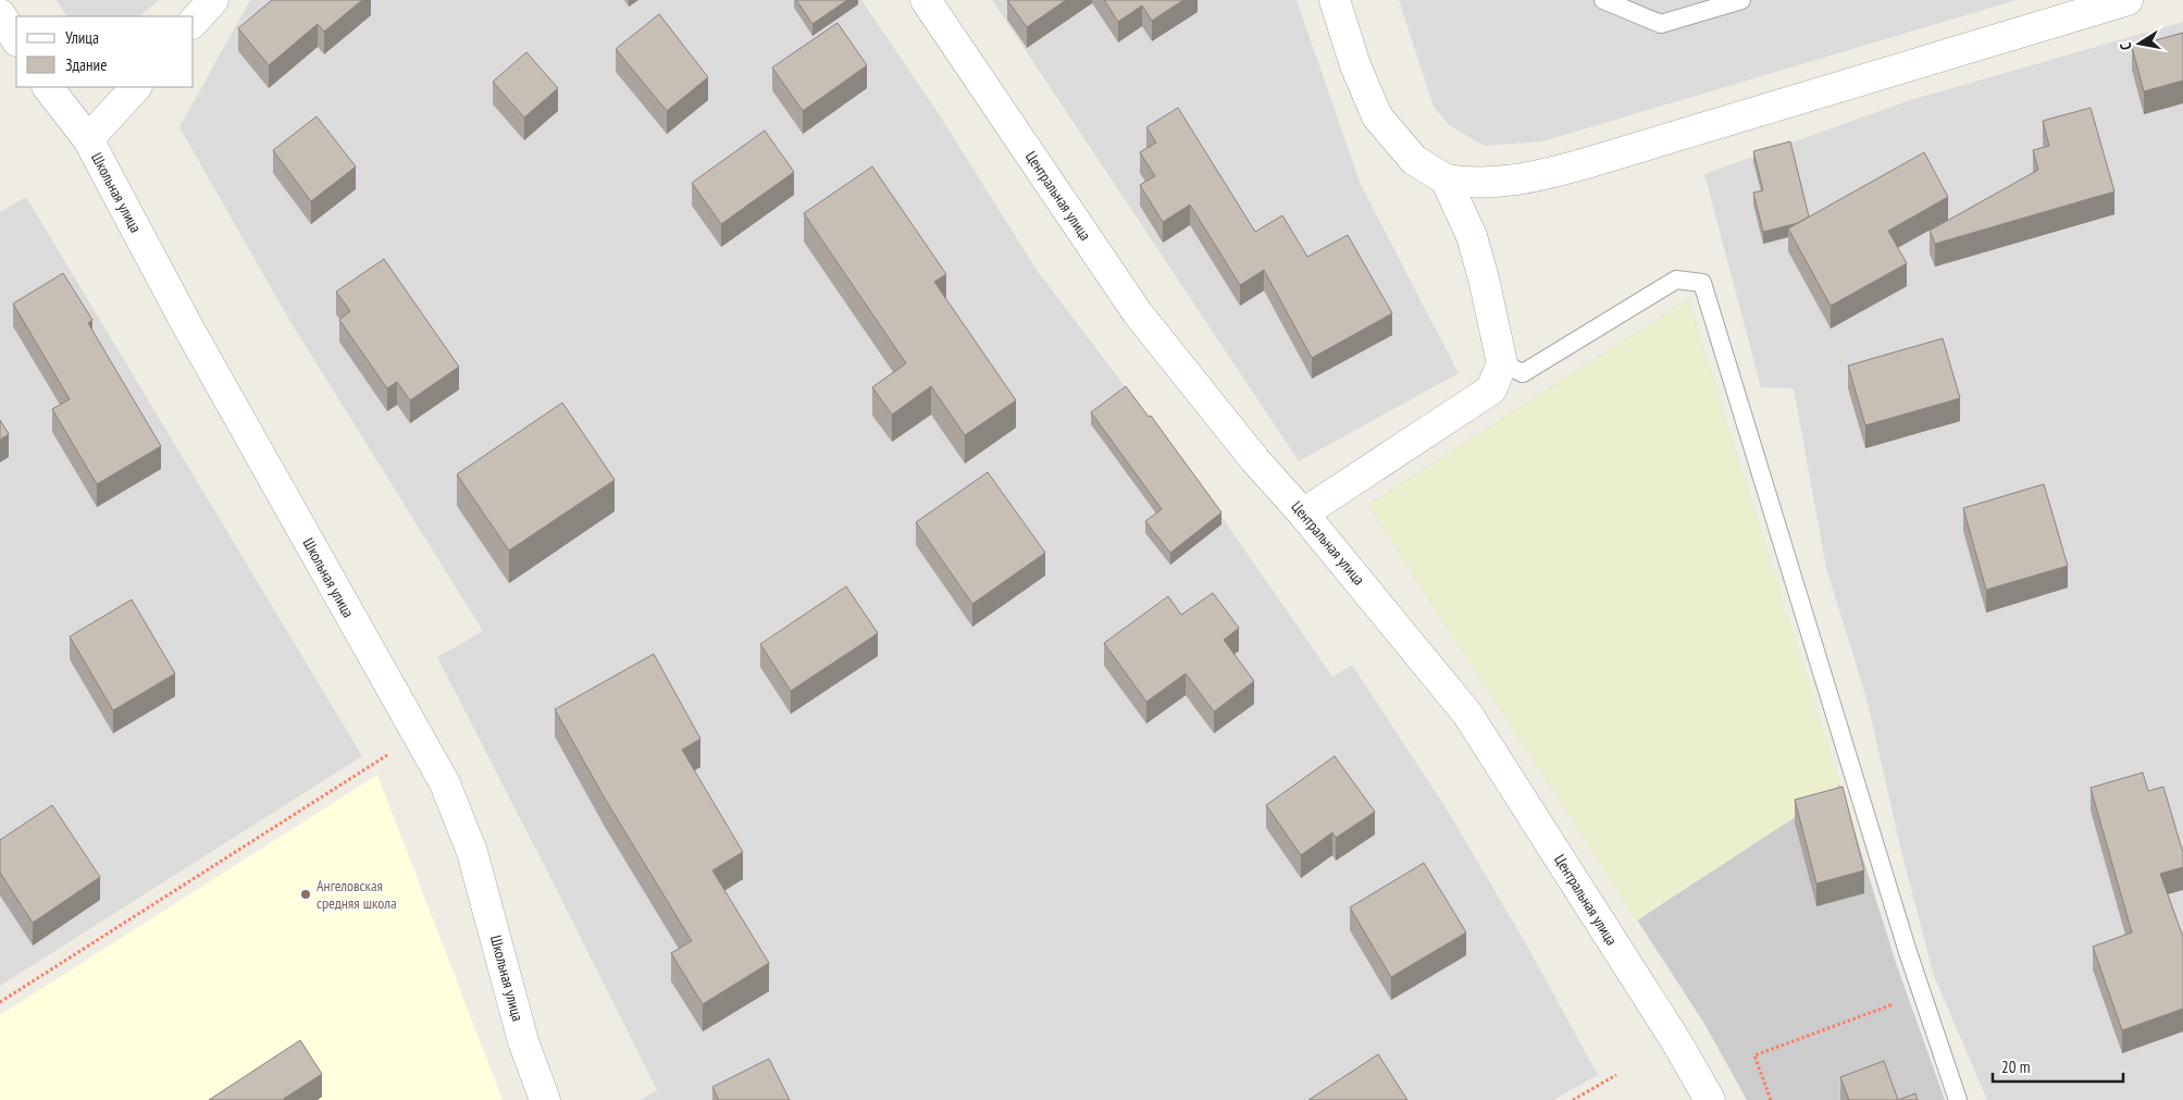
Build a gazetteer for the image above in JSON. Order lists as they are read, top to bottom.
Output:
{
  "streets": {
    "street": ["Школьная улица", "Центральная улица"]
  },
  "places": ["Ангеловская средняя школа"],
  "legend": ["Улица", "Здание"],
  "scale_bar": "20 m",
  "north": "left"
}
